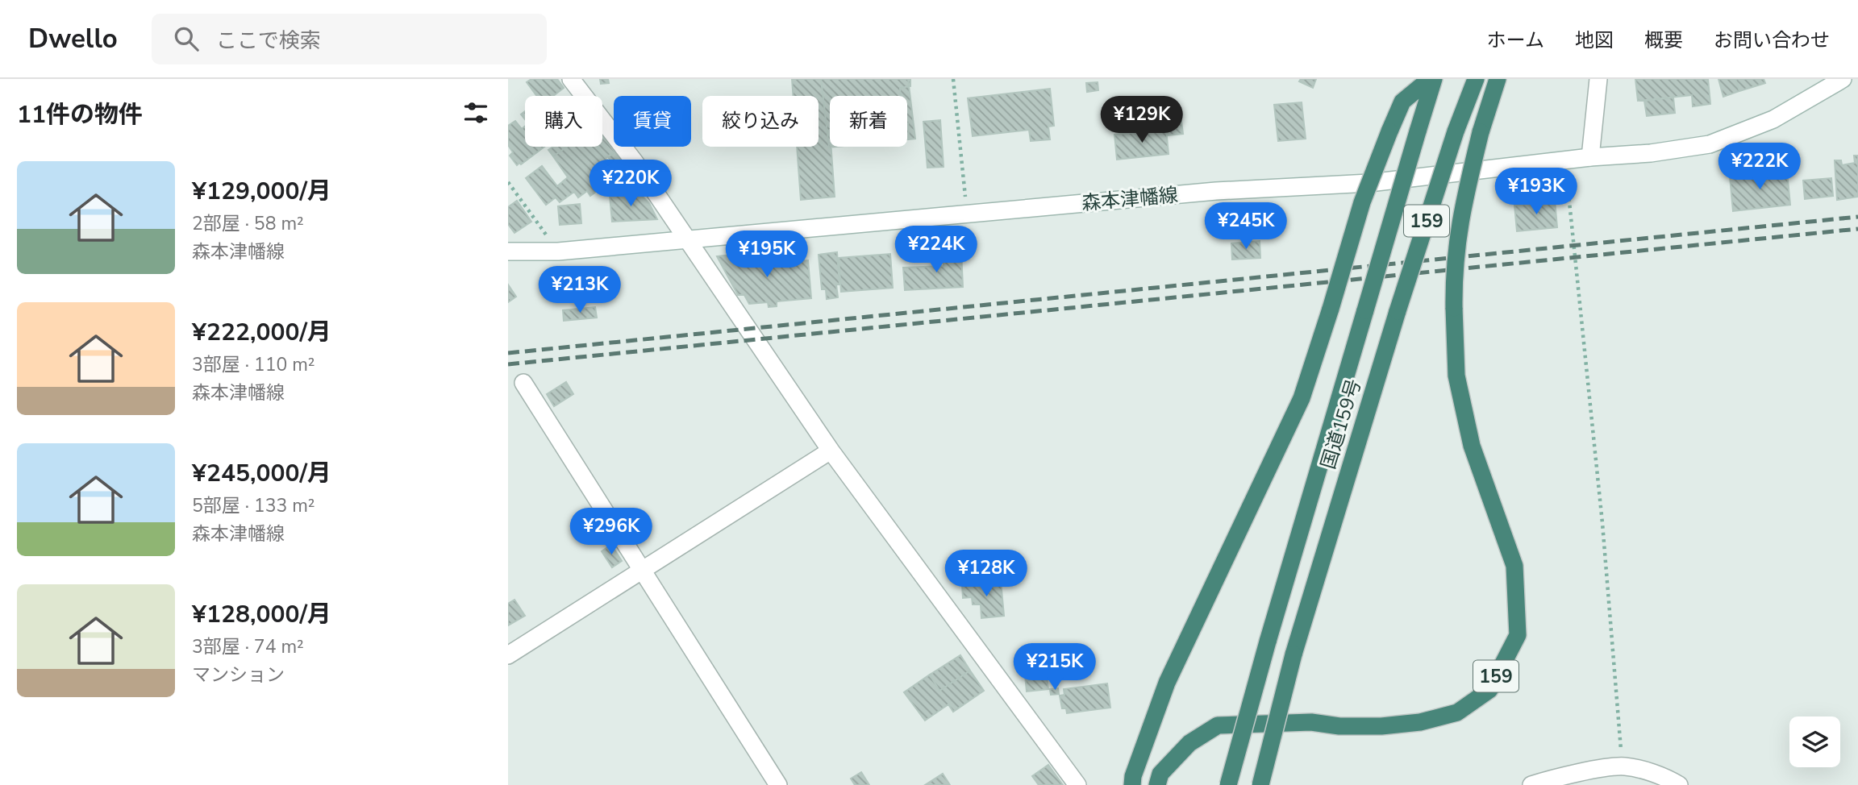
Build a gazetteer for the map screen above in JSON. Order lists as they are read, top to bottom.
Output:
{
  "streets": {
    "highway": ["159", "国道159号"],
    "street": ["森本津幡線"]
  },
  "page": {
    "header": "Dwello",
    "search": "ここで検索",
    "nav": [
      "ホーム",
      "地図",
      "概要",
      "お問い合わせ"
    ],
    "heading": "11件の物件",
    "price": [
      "¥129K",
      "¥222K",
      "¥220K",
      "¥193K",
      "¥245K",
      "¥224K",
      "¥195K",
      "¥213K",
      "¥296K",
      "¥128K",
      "¥215K"
    ],
    "chip": [
      "購入",
      "賃貸",
      "絞り込み",
      "新着"
    ],
    "list": [
      {
        "name": "¥129,000/月",
        "note": "2部屋 · 58 m² · 森本津幡線"
      },
      {
        "name": "¥222,000/月",
        "note": "3部屋 · 110 m² · 森本津幡線"
      },
      {
        "name": "¥245,000/月",
        "note": "5部屋 · 133 m² · 森本津幡線"
      },
      {
        "name": "¥128,000/月",
        "note": "3部屋 · 74 m² · マンション"
      }
    ]
  }
}
